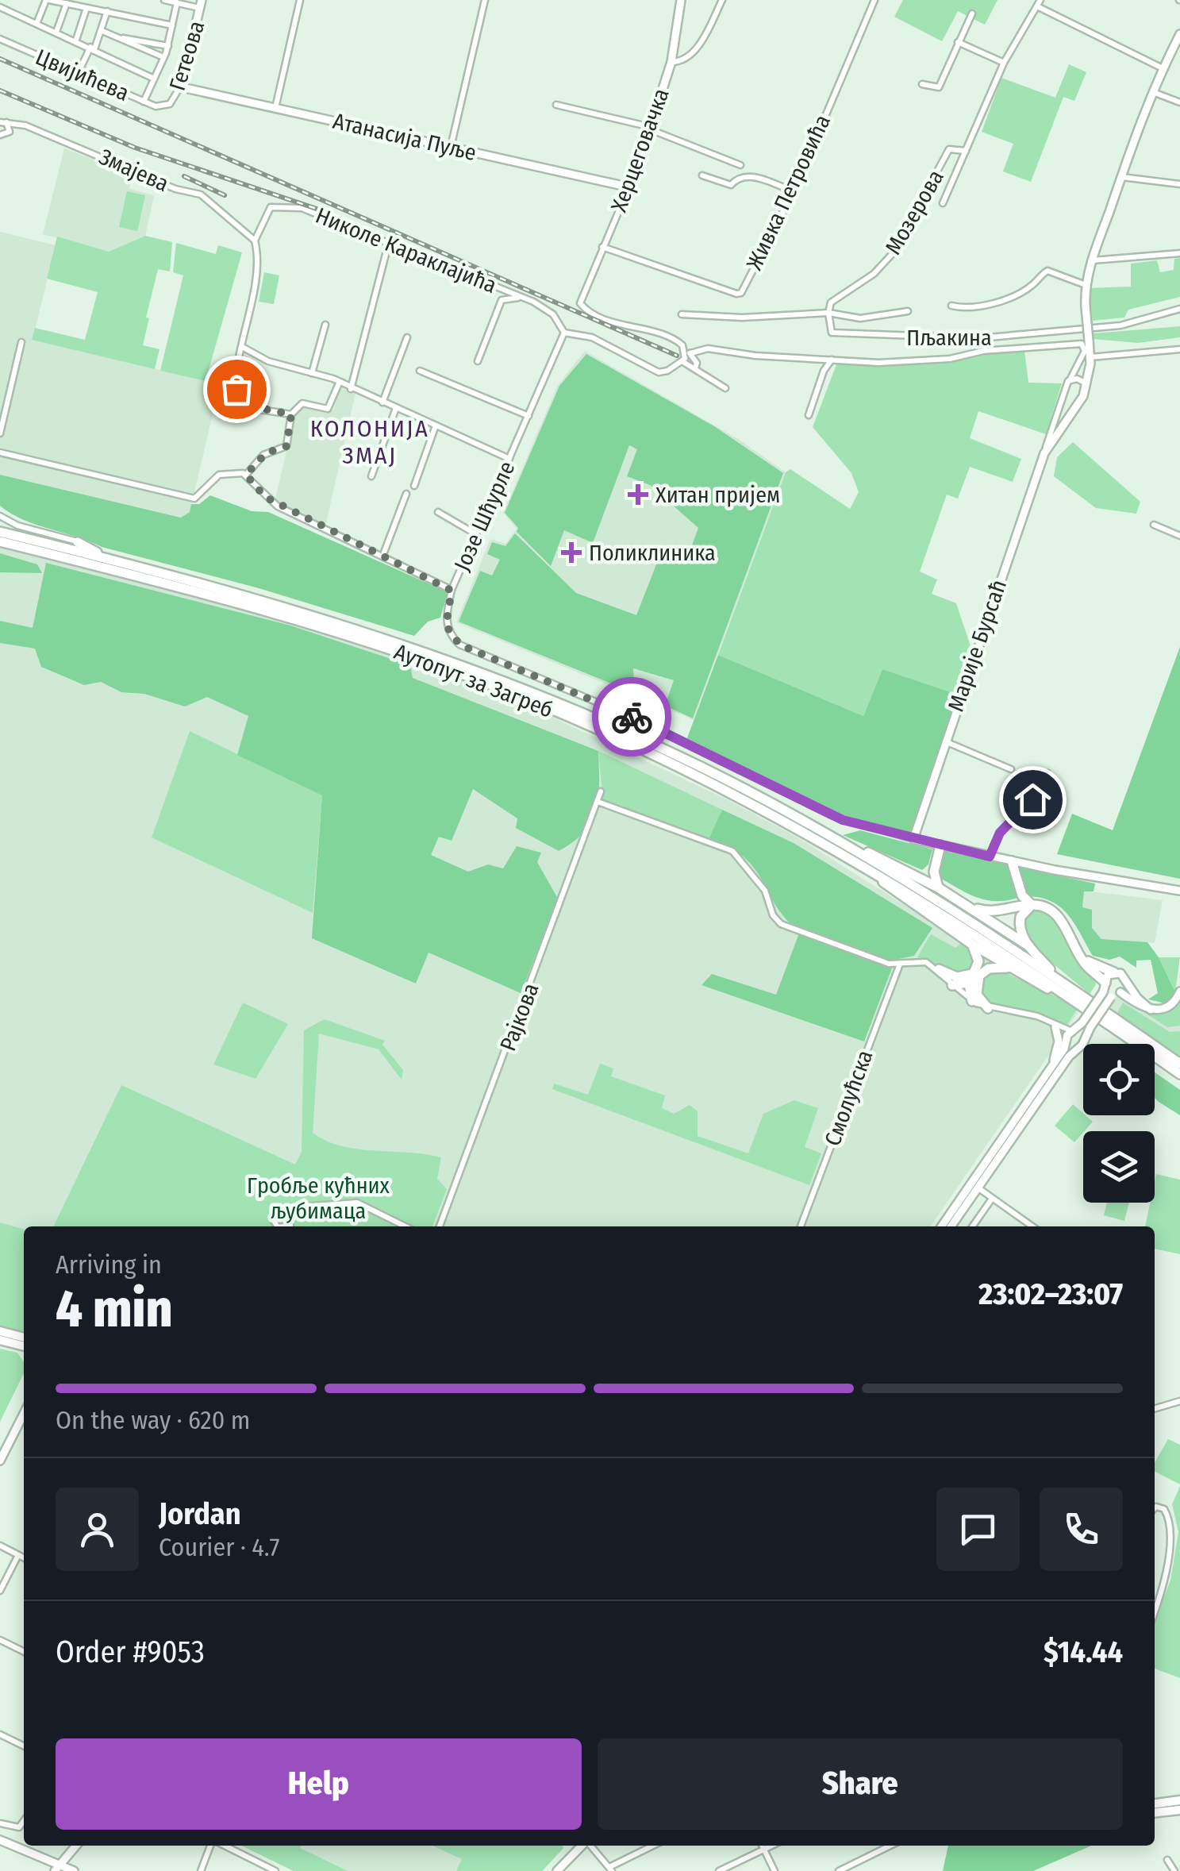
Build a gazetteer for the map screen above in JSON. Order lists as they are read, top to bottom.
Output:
{
  "streets": {
    "highway": ["Аутопут за Загреб"],
    "street": [
      "Гетеова",
      "Цвијићева",
      "Атанасија Пуље",
      "Херцеговачка",
      "Змајева",
      "Живка Петровића",
      "Мозерова",
      "Николе Караклајића",
      "Пљакина",
      "Јозе Шћурле",
      "Марије Бурсаћ",
      "Рајкова",
      "Смолућска"
    ]
  },
  "crossings": [
    ["Гетеова", "Цвијићева"],
    ["Гетеова", "Атанасија Пуље"],
    ["Атанасија Пуље", "Херцеговачка"],
    ["Херцеговачка", "Живка Петровића"],
    ["Змајева", "Николе Караклајића"],
    ["Мозерова", "Пљакина"],
    ["Николе Караклајића", "Јозе Шћурле"]
  ],
  "districts": ["КОЛОНИЈА ЗМАЈ"],
  "parks": ["Гробље кућних љубимаца"],
  "places": {
    "health": ["Хитан пријем", "Поликлиника"]
  },
  "page": {
    "heading": ["4 min", "Arriving in", "23:02–23:07"],
    "panel": [
      "Jordan",
      "Courier · 4.7",
      "Order #9053",
      "$14.44"
    ],
    "bar": "On the way · 620 m",
    "buttons": ["Help", "Share"]
  }
}
